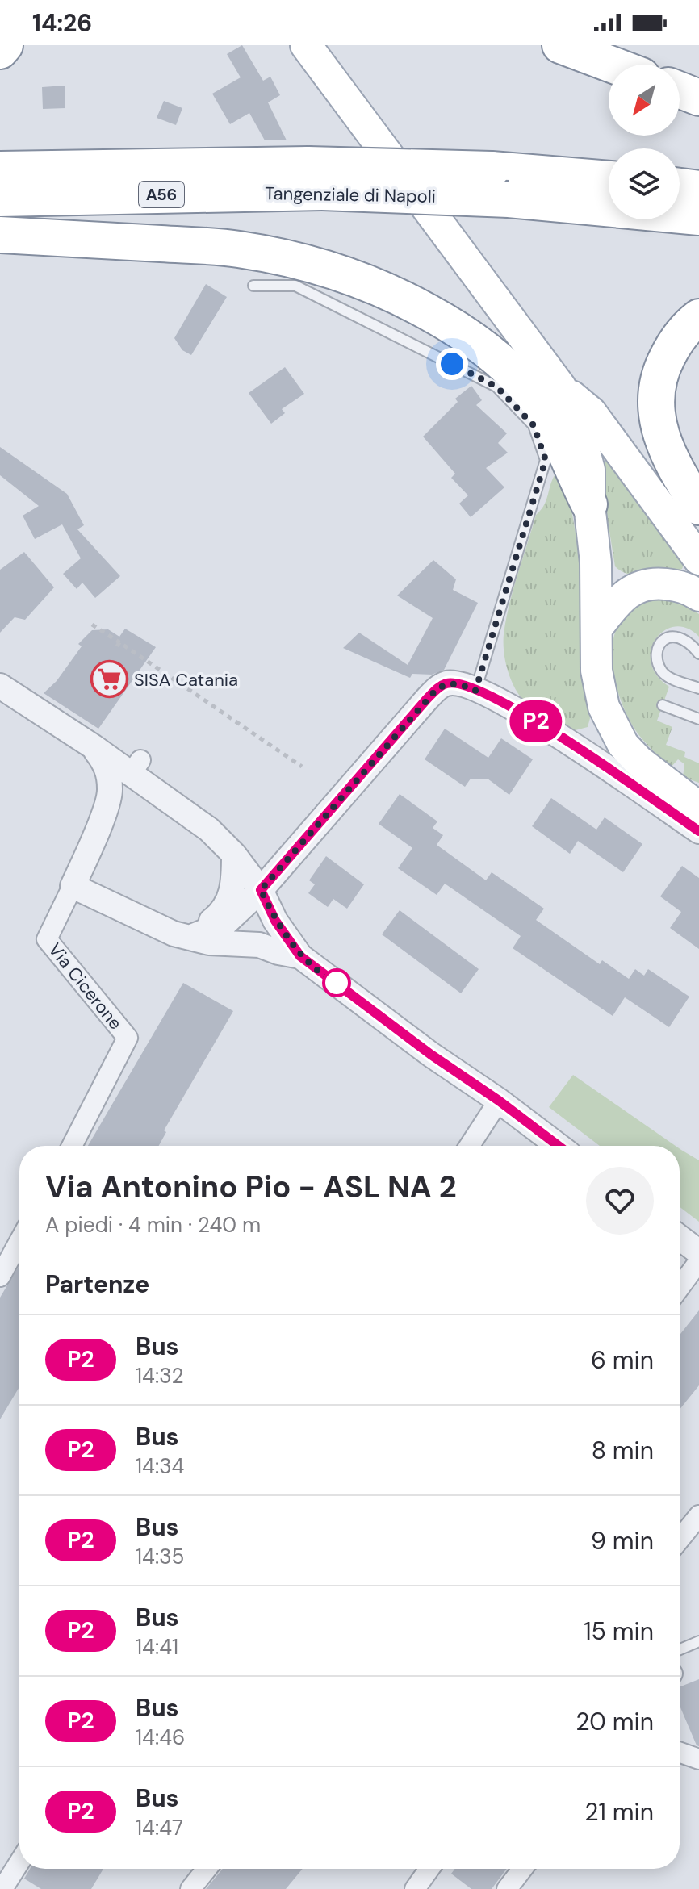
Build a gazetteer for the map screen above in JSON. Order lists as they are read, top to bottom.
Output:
{
  "streets": {
    "highway": ["A56", "Tangenziale di Napoli"],
    "street": ["Via Cicerone"]
  },
  "places": {
    "supermarket": ["SISA Catania"]
  },
  "lines": ["bus line P2"],
  "north": "bottom left",
  "page": {
    "status": "14:26",
    "on_map": "P2",
    "heading": [
      ["Via Antonino Pio - ASL NA 2", "A piedi · 4 min · 240 m"],
      "Partenze"
    ],
    "list": [
      {
        "mark": "P2",
        "name": "Bus",
        "note": "14:32",
        "value": "6 min"
      },
      {
        "mark": "P2",
        "name": "Bus",
        "note": "14:34",
        "value": "8 min"
      },
      {
        "mark": "P2",
        "name": "Bus",
        "note": "14:35",
        "value": "9 min"
      },
      {
        "mark": "P2",
        "name": "Bus",
        "note": "14:41",
        "value": "15 min"
      },
      {
        "mark": "P2",
        "name": "Bus",
        "note": "14:46",
        "value": "20 min"
      },
      {
        "mark": "P2",
        "name": "Bus",
        "note": "14:47",
        "value": "21 min"
      }
    ]
  }
}
